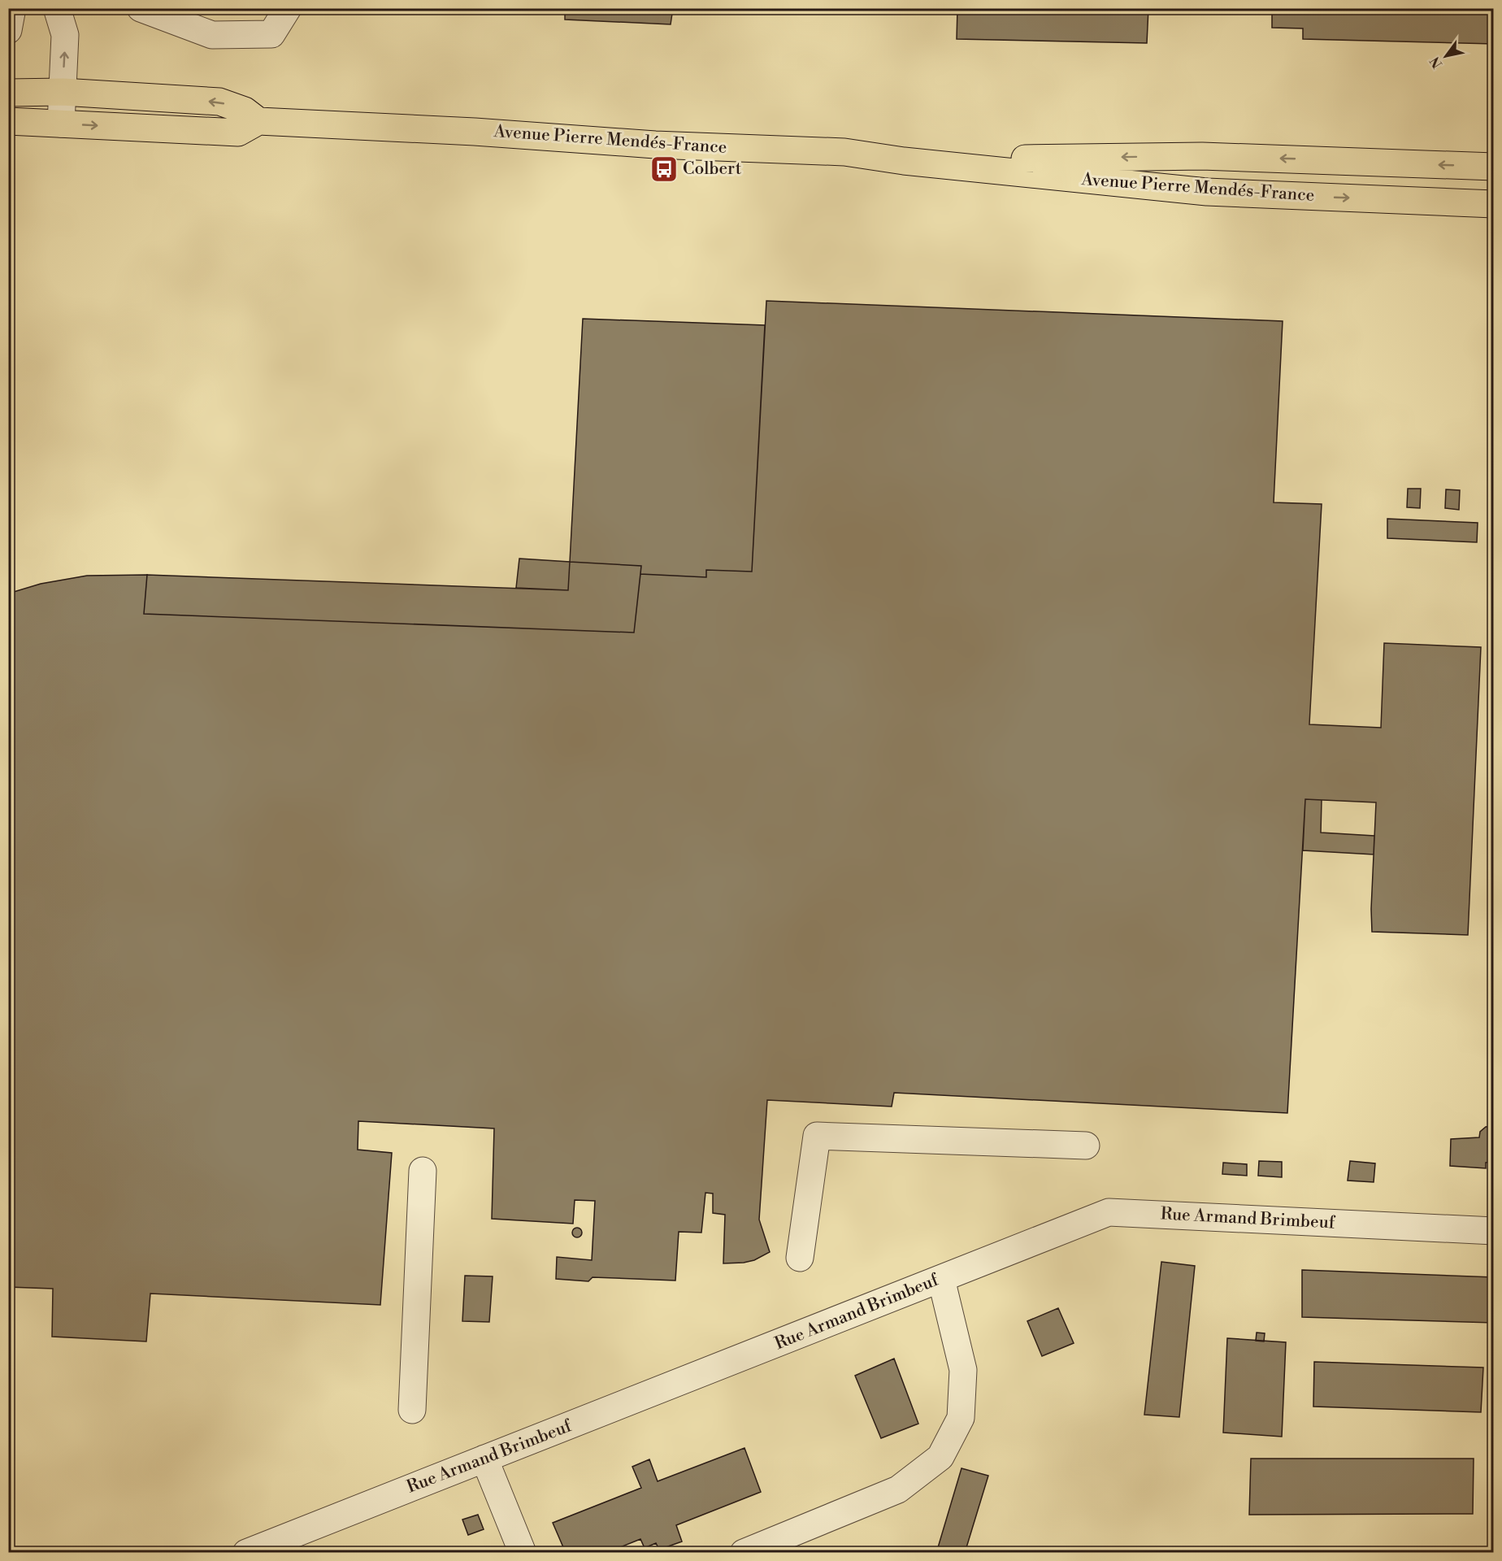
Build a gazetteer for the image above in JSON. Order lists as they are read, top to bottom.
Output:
{
  "streets": {
    "main road": ["Avenue Pierre Mendés-France"],
    "street": ["Rue Armand Brimbeuf"]
  },
  "places": {
    "bus stop": ["Colbert"]
  },
  "north": "bottom left"
}
